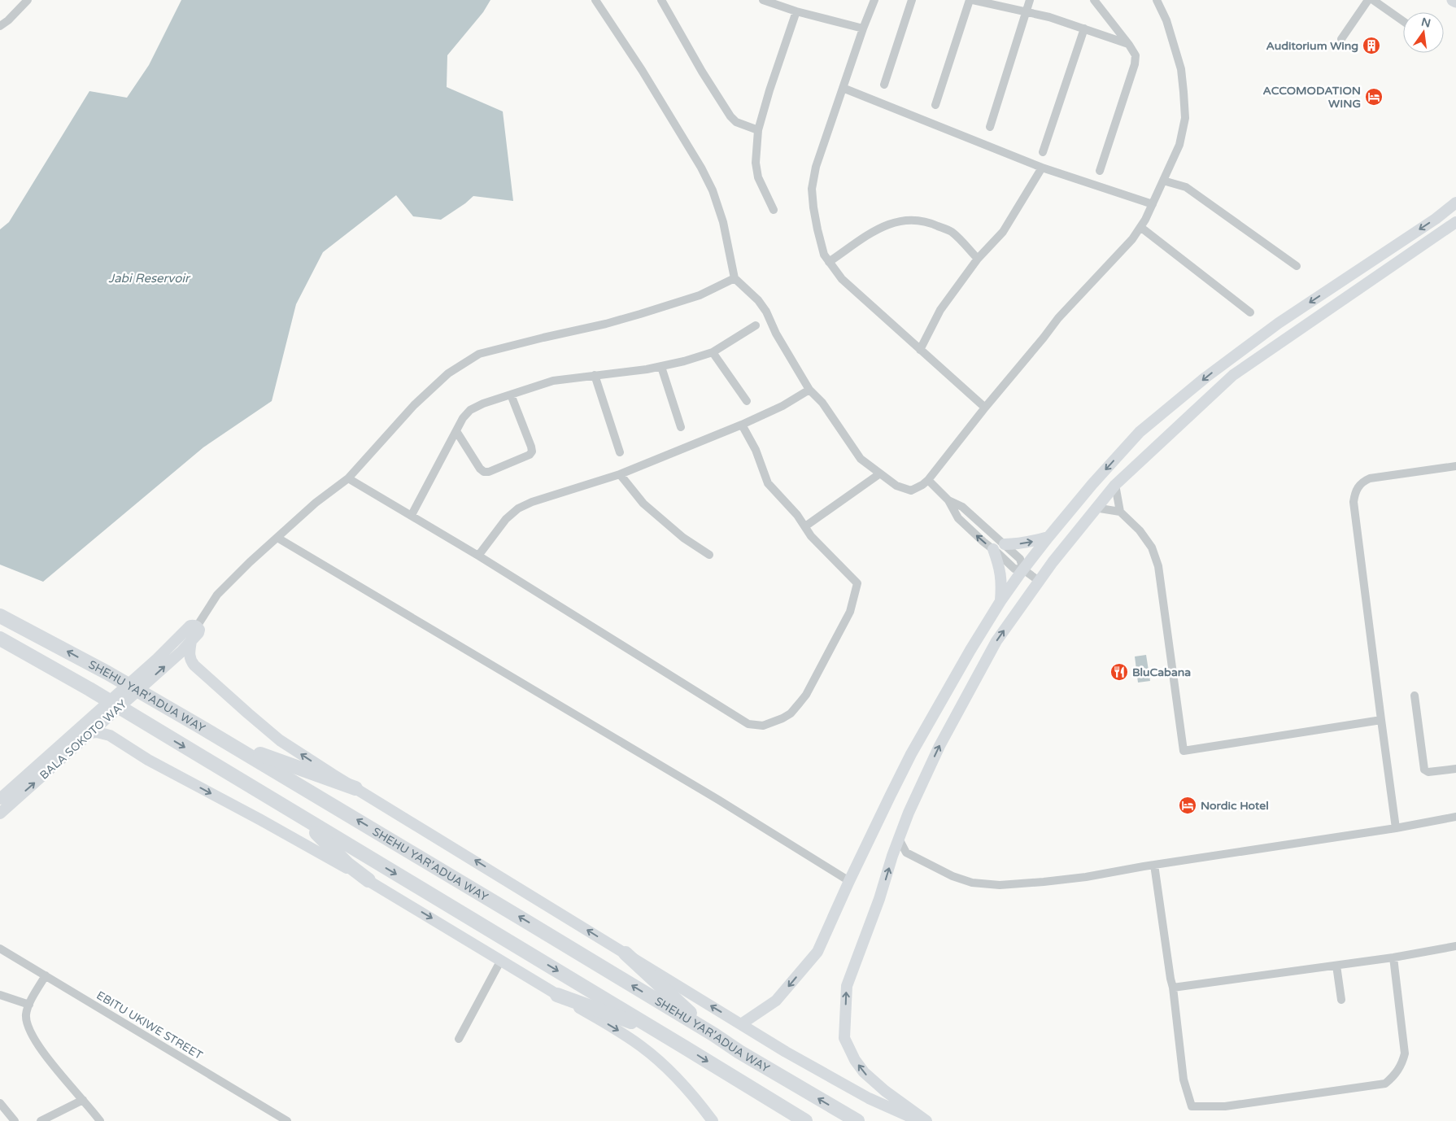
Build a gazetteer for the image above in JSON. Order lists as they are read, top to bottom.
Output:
{
  "streets": {
    "highway": ["SHEHU YAR'ADUA WAY"],
    "street": ["BALA SOKOTO WAY", "EBITU UKIWE STREET"]
  },
  "water": ["Jabi Reservoir"],
  "places": {
    "building": ["Auditorium Wing"],
    "hotel": ["ACCOMODATION WING", "Nordic Hotel"],
    "restaurant": ["BluCabana"]
  },
  "north": "top"
}
